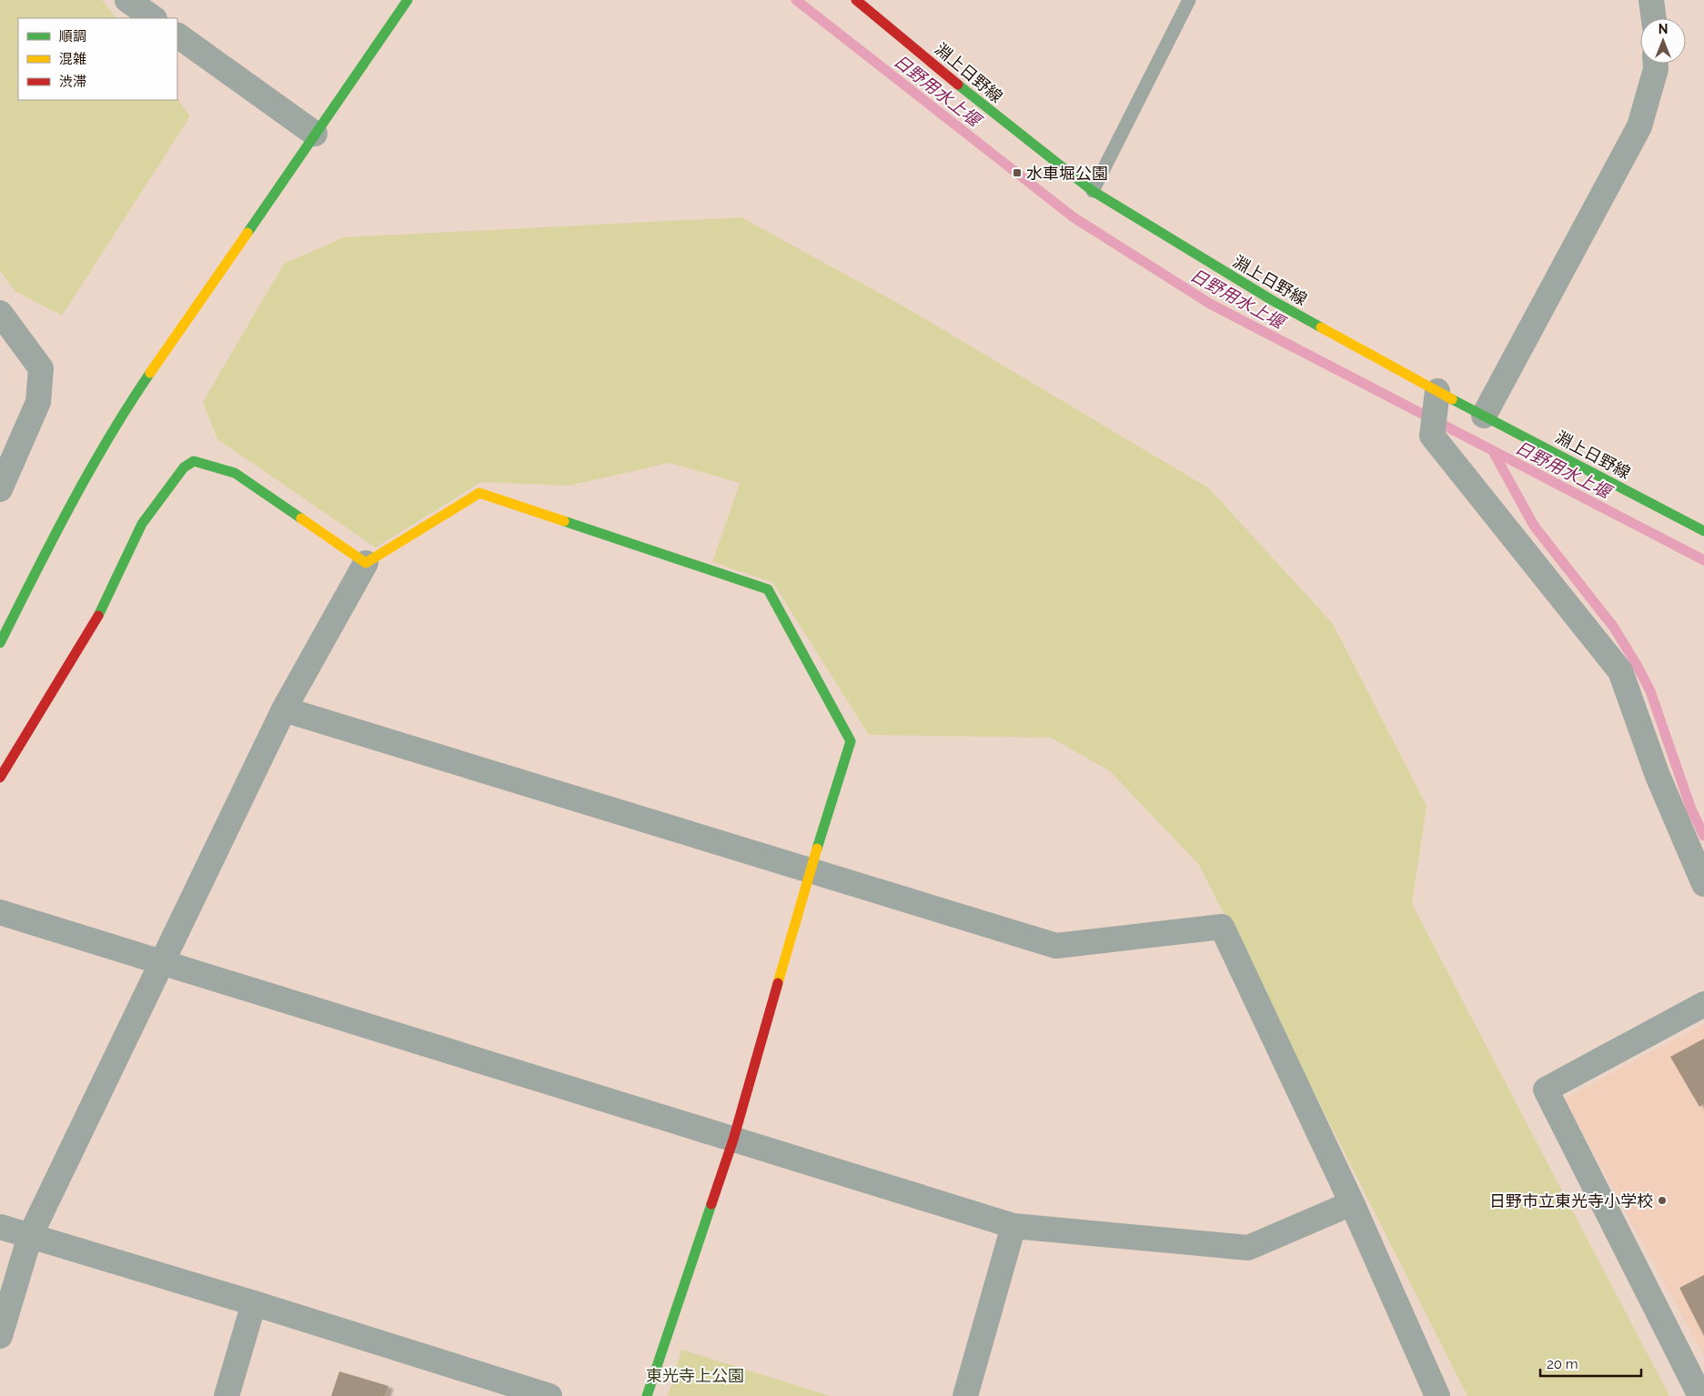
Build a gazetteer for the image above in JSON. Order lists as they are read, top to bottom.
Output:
{
  "streets": {
    "street": ["淵上日野線"]
  },
  "water": ["日野用水上堰"],
  "parks": ["東光寺上公園"],
  "places": {
    "transit": ["水車堀公園"],
    "other": ["日野市立東光寺小学校"]
  },
  "legend": ["順調", "混雑", "渋滞"],
  "scale_bar": "20 m",
  "north": "top"
}
